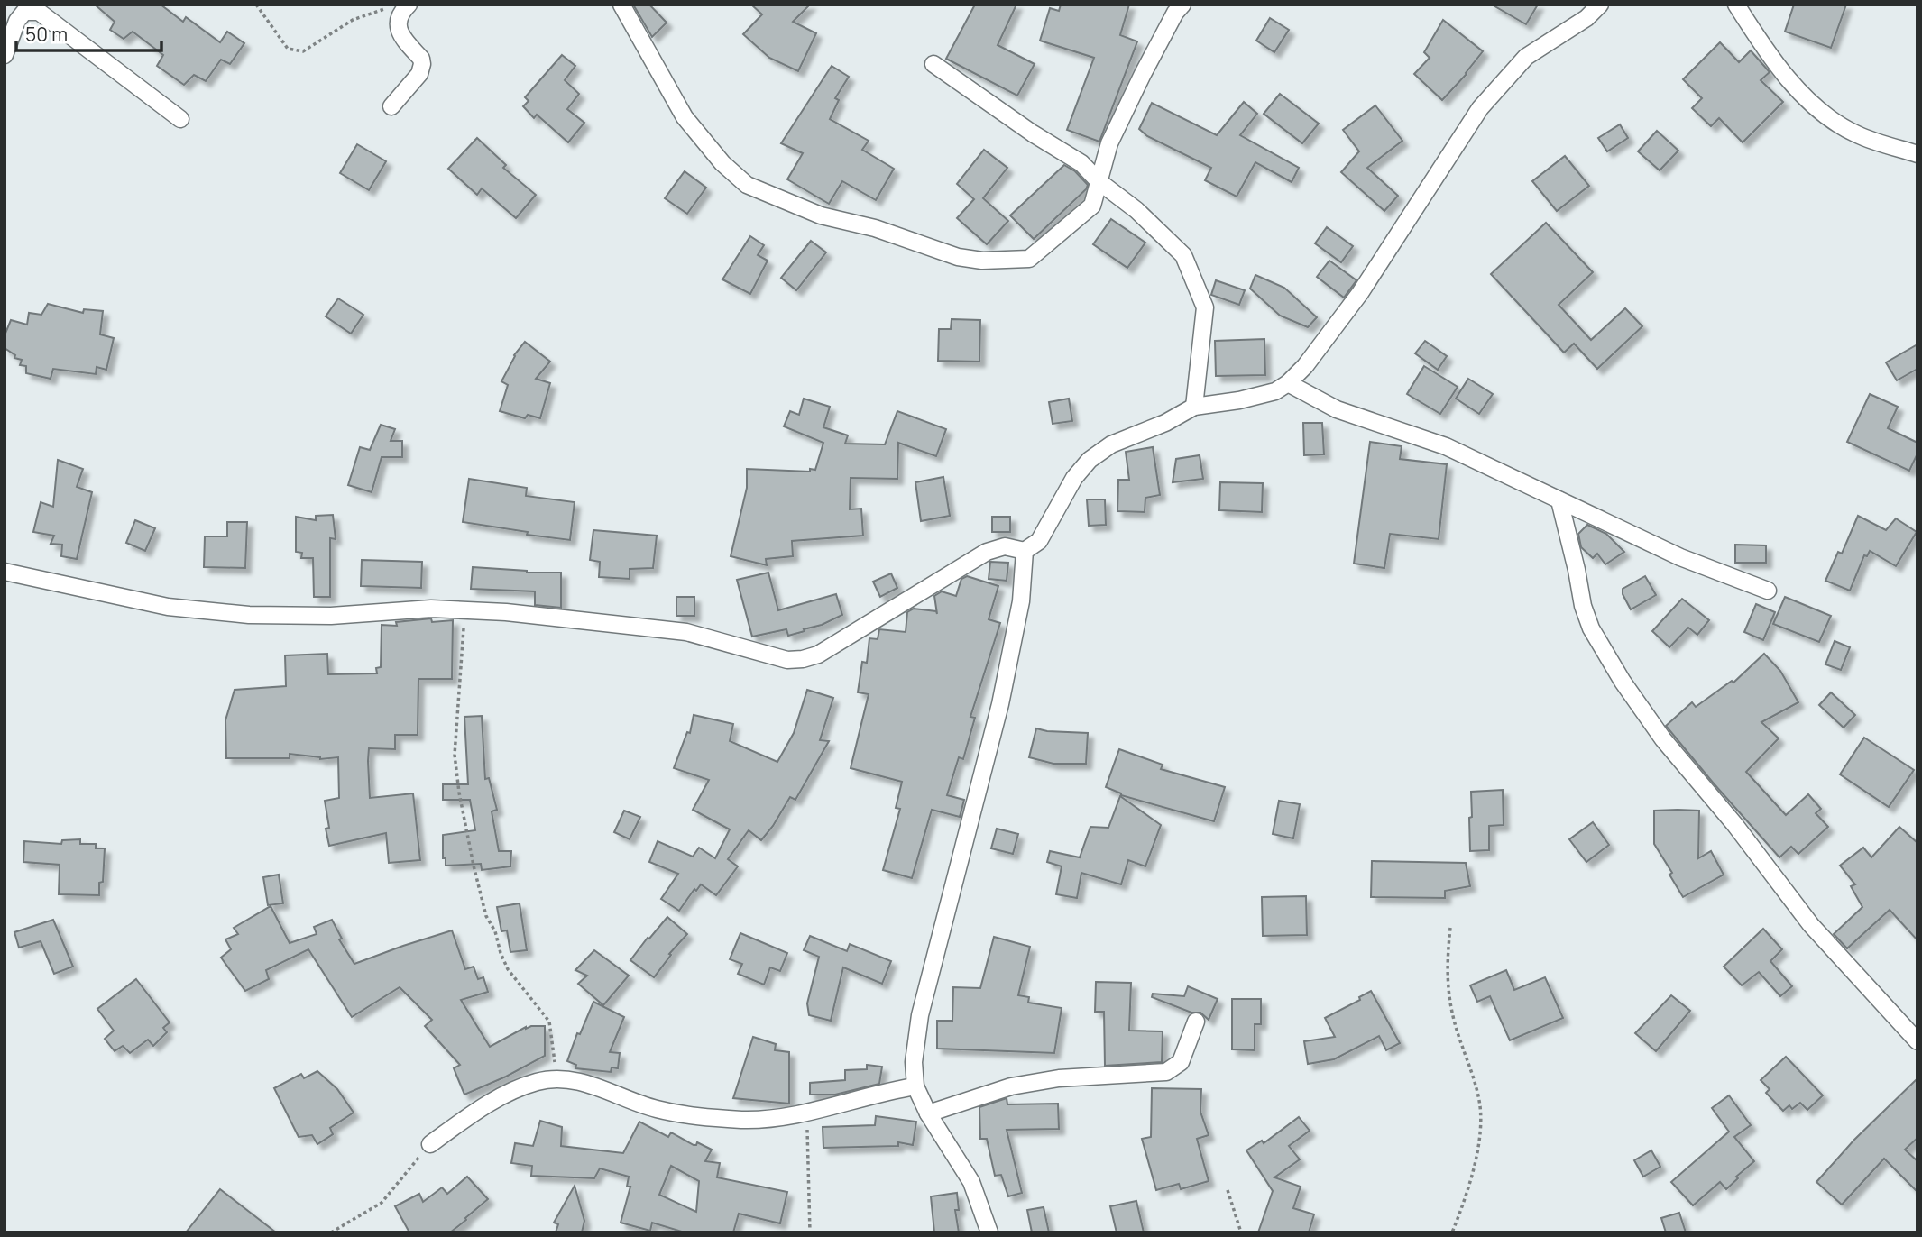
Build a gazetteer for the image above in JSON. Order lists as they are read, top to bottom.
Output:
{
  "scale_bar": "50 m"
}
